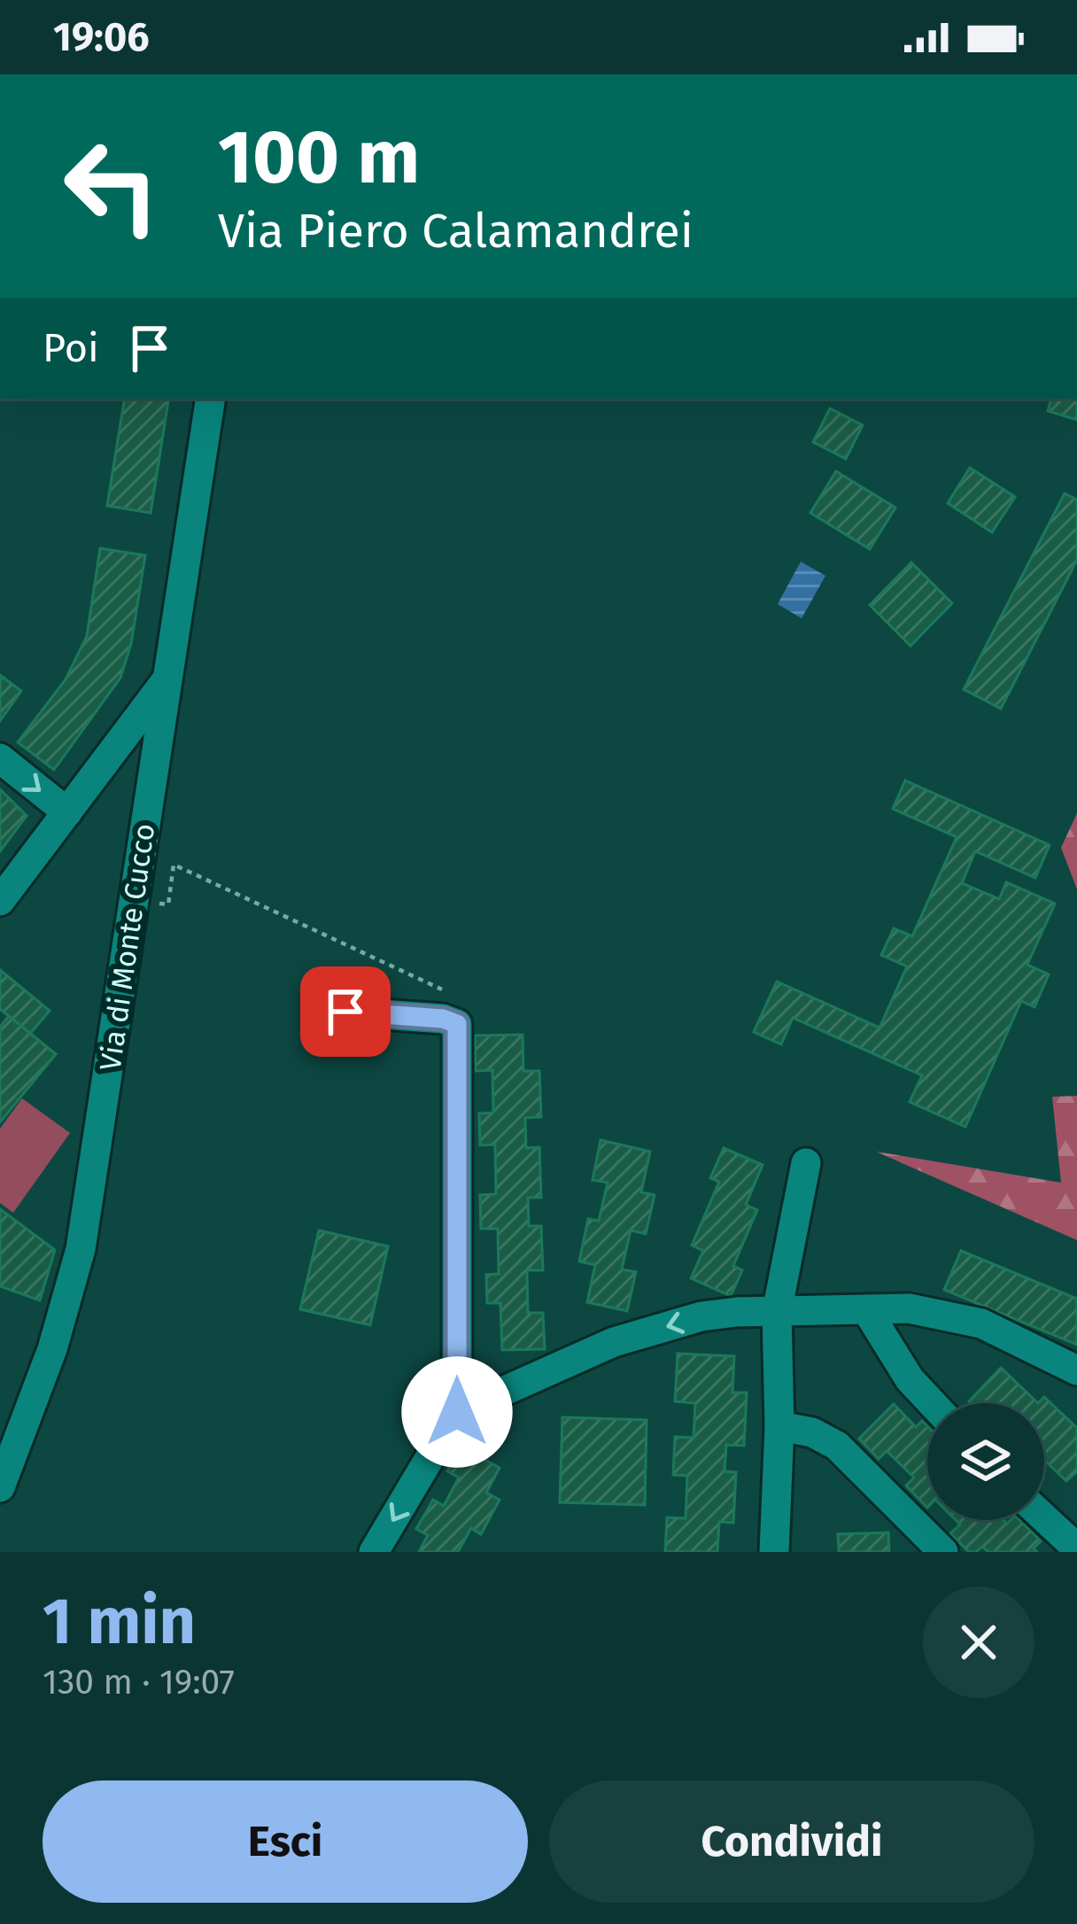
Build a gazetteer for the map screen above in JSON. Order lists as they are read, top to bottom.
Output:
{
  "streets": {
    "street": ["Via di Monte Cucco"]
  },
  "page": {
    "status": "19:06",
    "turn": ["100 m", "Via Piero Calamandrei"],
    "then": "Poi",
    "heading": ["1 min", "130 m · 19:07"],
    "buttons": ["Esci", "Condividi"]
  }
}
